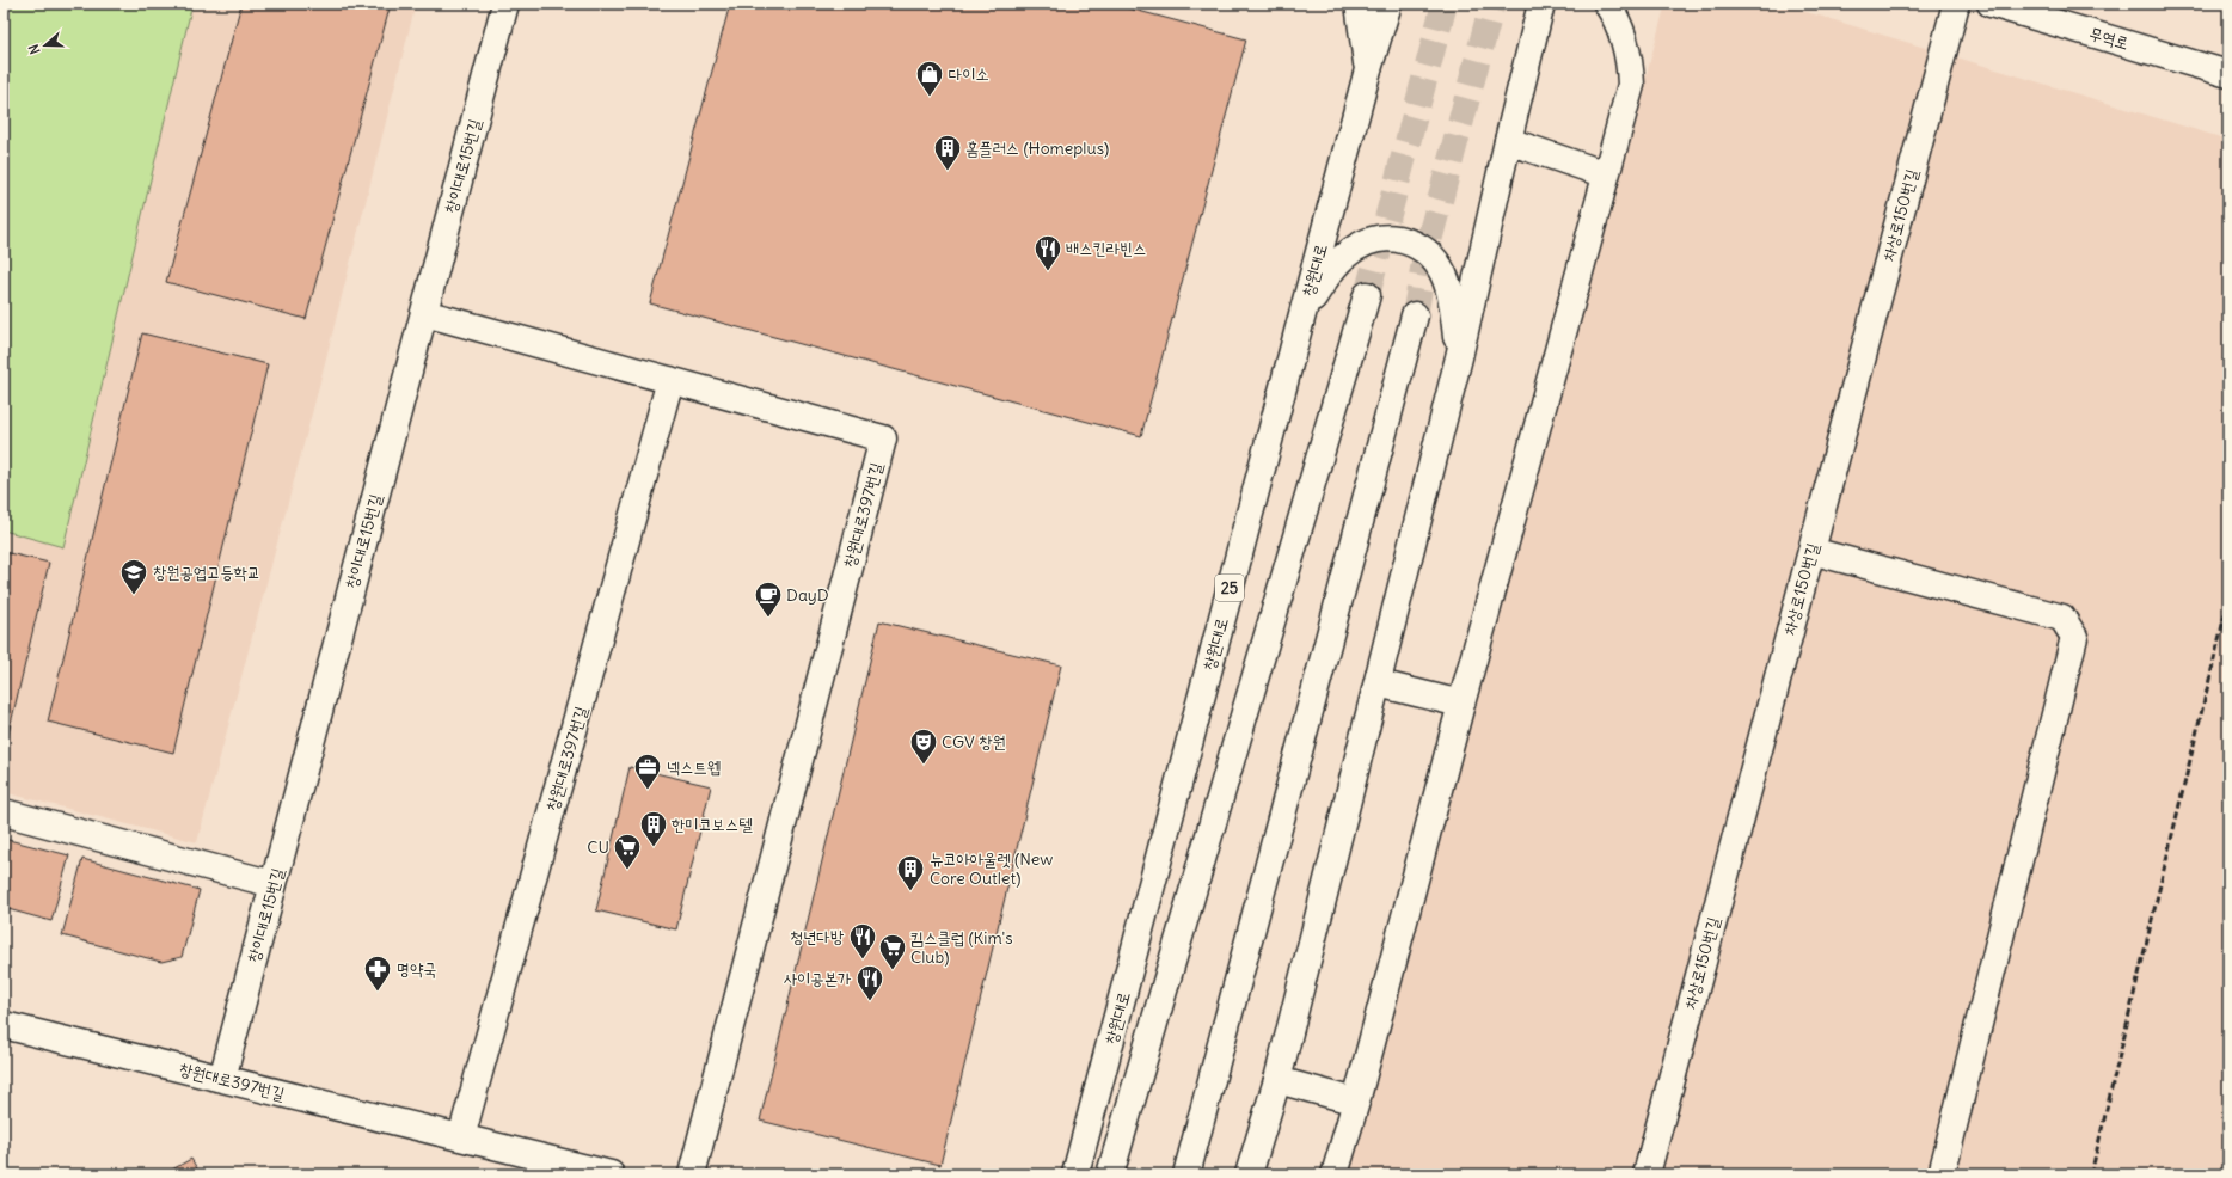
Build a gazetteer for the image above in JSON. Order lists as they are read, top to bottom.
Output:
{
  "streets": {
    "street": [
      "무역로",
      "창이대로15번길",
      "차상로150번길",
      "창원대로",
      "창원대로397번길",
      "25"
    ]
  },
  "crossings": [
    ["창이대로15번길", "창원대로397번길"]
  ],
  "places": {
    "shop": ["다이소"],
    "building": ["홈플러스 (Homeplus)", "한미코보스텔", "뉴코아아울렛 (New Core Outlet)"],
    "restaurant": ["배스킨라빈스", "청년다방", "사이공본가"],
    "school or university": ["창원공업고등학교"],
    "cafe": ["DayD"],
    "theatre": ["CGV 창원"],
    "office": ["넥스트웹"],
    "supermarket": ["CU", "킴스클럽 (Kim's Club)"],
    "pharmacy": ["명약국"]
  },
  "north": "left"
}
